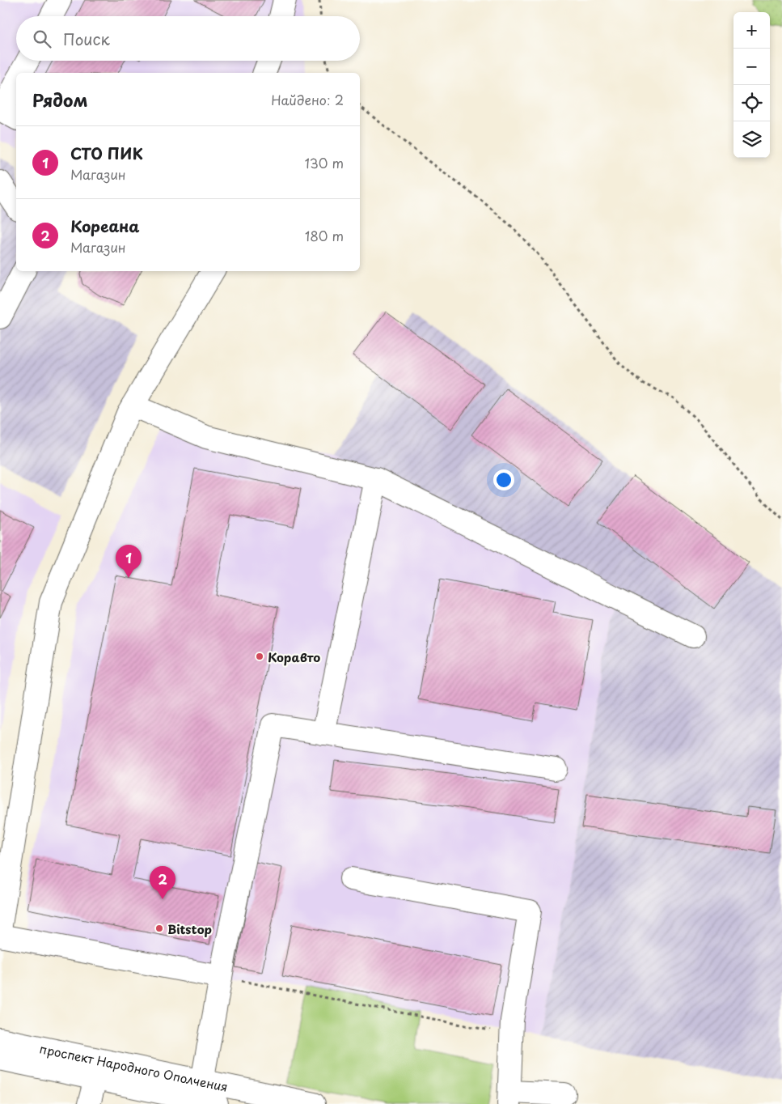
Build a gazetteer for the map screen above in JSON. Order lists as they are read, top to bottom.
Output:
{
  "streets": {
    "main road": ["проспект Народного Ополчения"]
  },
  "places": ["Коравто", "Bitstop"],
  "page": {
    "map_buttons": ["+", "−"],
    "search": "Поиск",
    "heading": ["Рядом", "Найдено: 2"],
    "list": [
      {
        "mark": "1",
        "name": "СТО ПИК",
        "note": "Магазин",
        "value": "130 m"
      },
      {
        "mark": "2",
        "name": "Кореана",
        "note": "Магазин",
        "value": "180 m"
      }
    ],
    "pins": ["1", "2"]
  }
}
